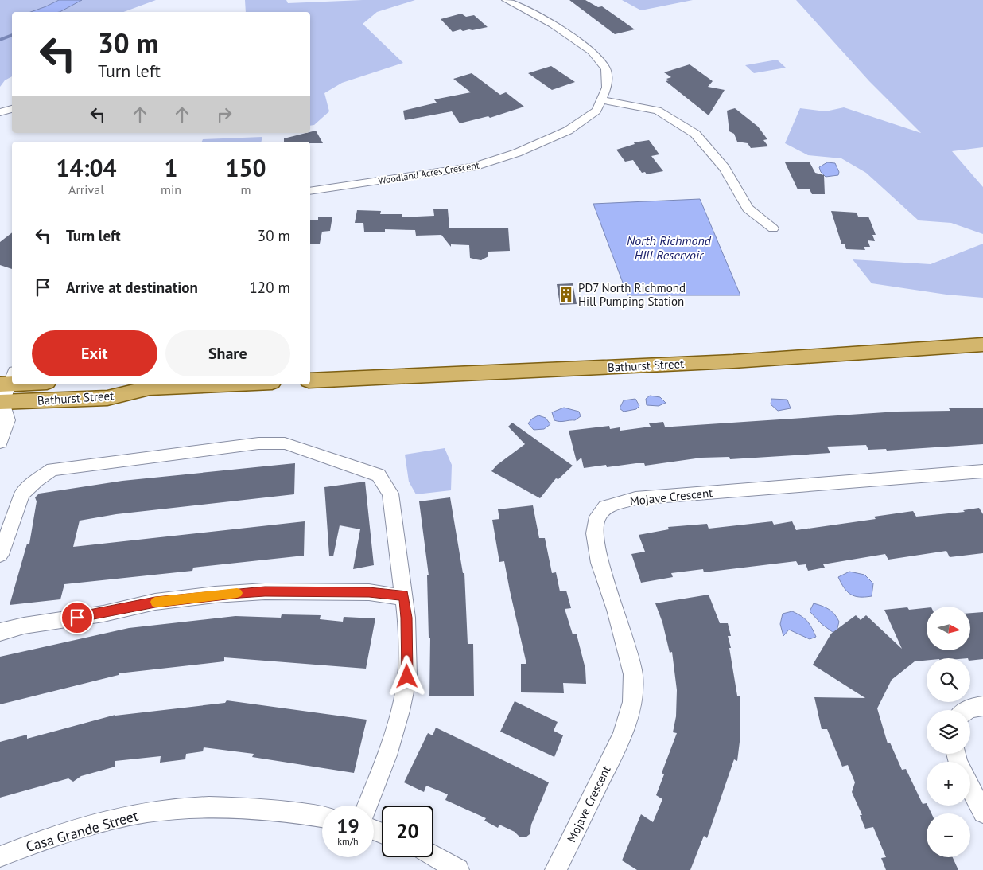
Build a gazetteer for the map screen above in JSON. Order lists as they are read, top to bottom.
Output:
{
  "streets": {
    "main road": ["Bathurst Street"],
    "street": ["Woodland Acres Crescent", "Mojave Crescent", "Casa Grande Street"]
  },
  "water": ["North Richmond HIll Reservoir"],
  "places": {
    "building": ["PD7 North Richmond Hill Pumping Station"]
  },
  "north": "right",
  "page": {
    "turn": ["30 m", "Turn left"],
    "eta": [
      "14:04",
      "Arrival",
      "1",
      "min",
      "150",
      "m"
    ],
    "list": [
      {
        "name": "Turn left",
        "value": "30 m"
      },
      {
        "name": "Arrive at destination",
        "value": "120 m"
      }
    ],
    "buttons": ["Exit", "Share"],
    "map_buttons": ["+", "−"],
    "speed": "19 km/h",
    "limit": "20"
  }
}
